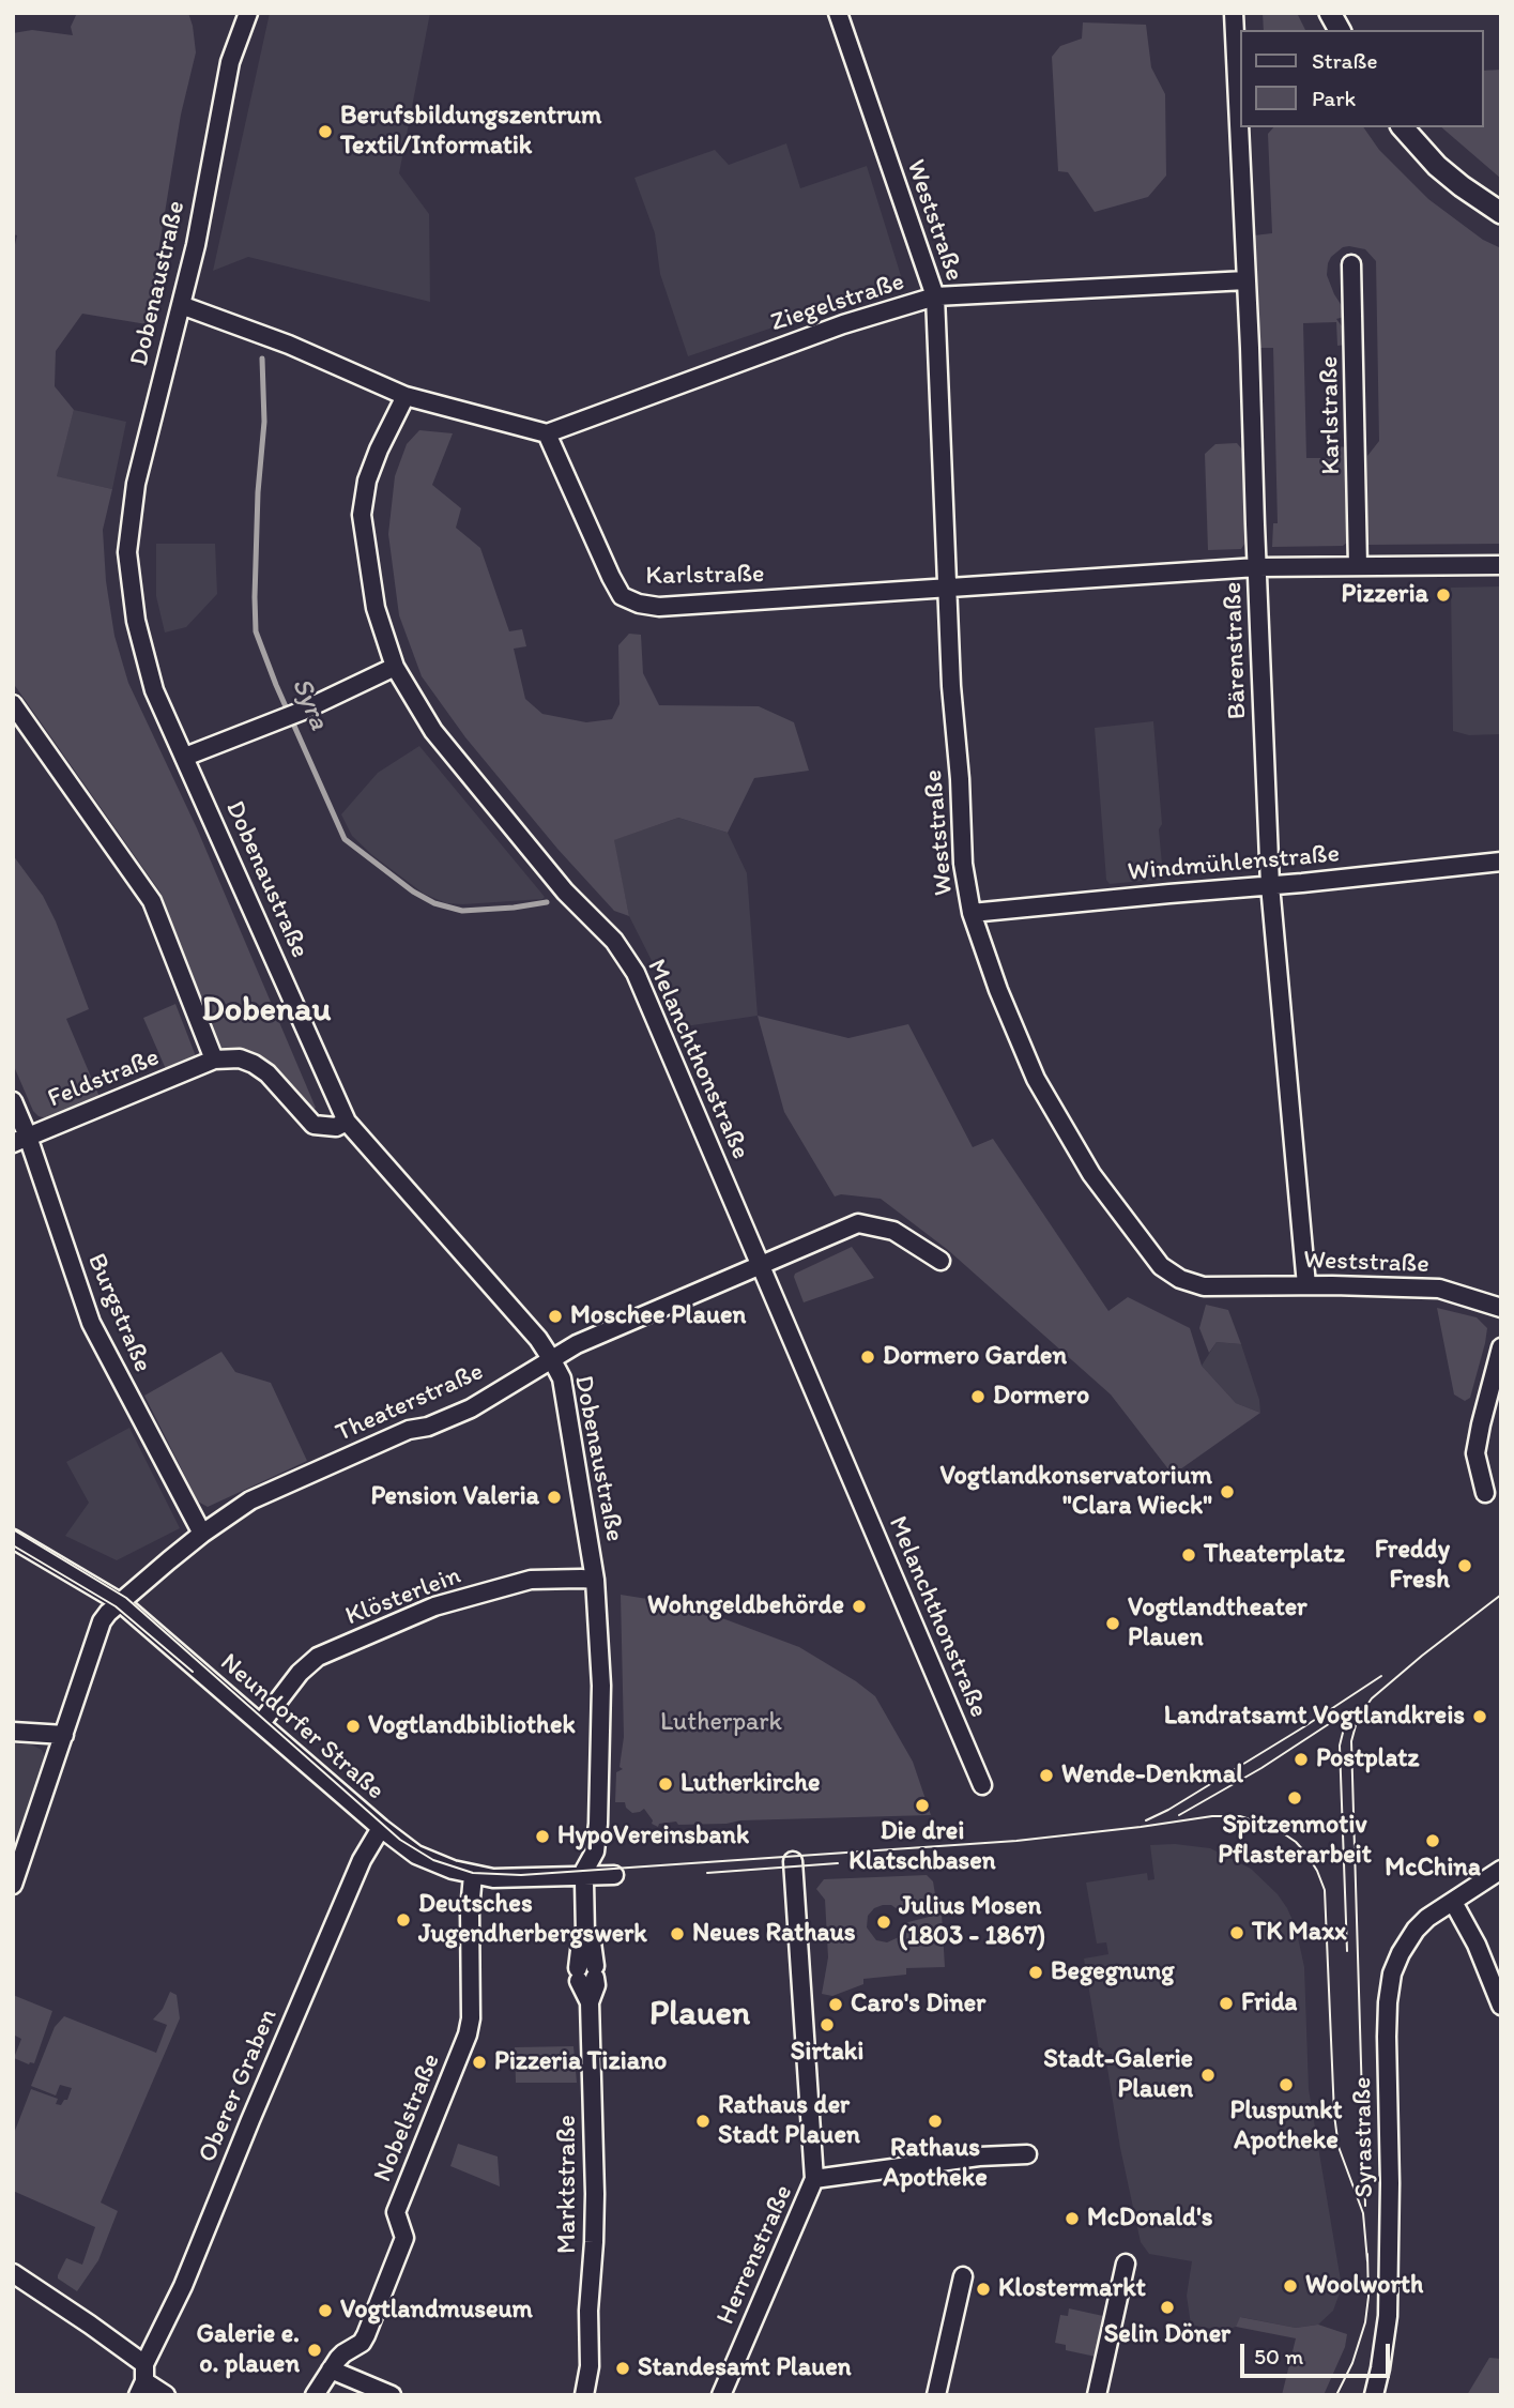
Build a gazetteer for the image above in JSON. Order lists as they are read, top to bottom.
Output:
{
  "streets": {
    "street": [
      "Weststraße",
      "Dobenaustraße",
      "Ziegelstraße",
      "Karlstraße",
      "Bärenstraße",
      "Windmühlenstraße",
      "Melanchthonstraße",
      "Feldstraße",
      "Burgstraße",
      "Theaterstraße",
      "Klösterlein",
      "Neundorfer Straße",
      "Oberer Graben",
      "Nobelstraße",
      "Syrastraße",
      "Marktstraße",
      "Herrenstraße"
    ]
  },
  "crossings": [
    ["Weststraße", "Ziegelstraße"],
    ["Weststraße", "Karlstraße"],
    ["Weststraße", "Bärenstraße"],
    ["Weststraße", "Windmühlenstraße"],
    ["Dobenaustraße", "Theaterstraße"],
    ["Dobenaustraße", "Klösterlein"],
    ["Dobenaustraße", "Neundorfer Straße"],
    ["Dobenaustraße", "Marktstraße"],
    ["Ziegelstraße", "Karlstraße"],
    ["Ziegelstraße", "Bärenstraße"],
    ["Karlstraße", "Bärenstraße"],
    ["Bärenstraße", "Windmühlenstraße"],
    ["Melanchthonstraße", "Theaterstraße"],
    ["Feldstraße", "Burgstraße"],
    ["Burgstraße", "Theaterstraße"],
    ["Theaterstraße", "Neundorfer Straße"],
    ["Klösterlein", "Neundorfer Straße"],
    ["Neundorfer Straße", "Oberer Graben"],
    ["Neundorfer Straße", "Nobelstraße"],
    ["Neundorfer Straße", "Marktstraße"]
  ],
  "districts": ["Dobenau", "Plauen"],
  "water": ["Syra"],
  "parks": ["Lutherpark"],
  "places": [
    "Berufsbildungszentrum Textil/Informatik",
    "Pizzeria",
    "Moschee Plauen",
    "Dormero Garden",
    "Dormero",
    "Vogtlandkonservatorium \"Clara Wieck\"",
    "Pension Valeria",
    "Theaterplatz",
    "Freddy Fresh",
    "Wohngeldbehörde",
    "Vogtlandtheater Plauen",
    "Landratsamt Vogtlandkreis",
    "Vogtlandbibliothek",
    "Postplatz",
    "Wende-Denkmal",
    "Lutherkirche",
    "Spitzenmotiv Pflasterarbeit",
    "Die drei Klatschbasen",
    "HypoVereinsbank",
    "McChina",
    "Deutsches Jugendherbergswerk",
    "Julius Mosen (1803 - 1867)",
    "TK Maxx",
    "Neues Rathaus",
    "Begegnung",
    "Frida",
    "Caro's Diner",
    "Sirtaki",
    "Pizzeria Tiziano",
    "Stadt-Galerie Plauen",
    "Pluspunkt Apotheke",
    "Rathaus der Stadt Plauen",
    "Rathaus Apotheke",
    "McDonald's",
    "Woolworth",
    "Klostermarkt",
    "Selin Döner",
    "Vogtlandmuseum",
    "Galerie e. o. plauen",
    "Standesamt Plauen"
  ],
  "legend": ["Straße", "Park"],
  "scale_bar": "50 m"
}
